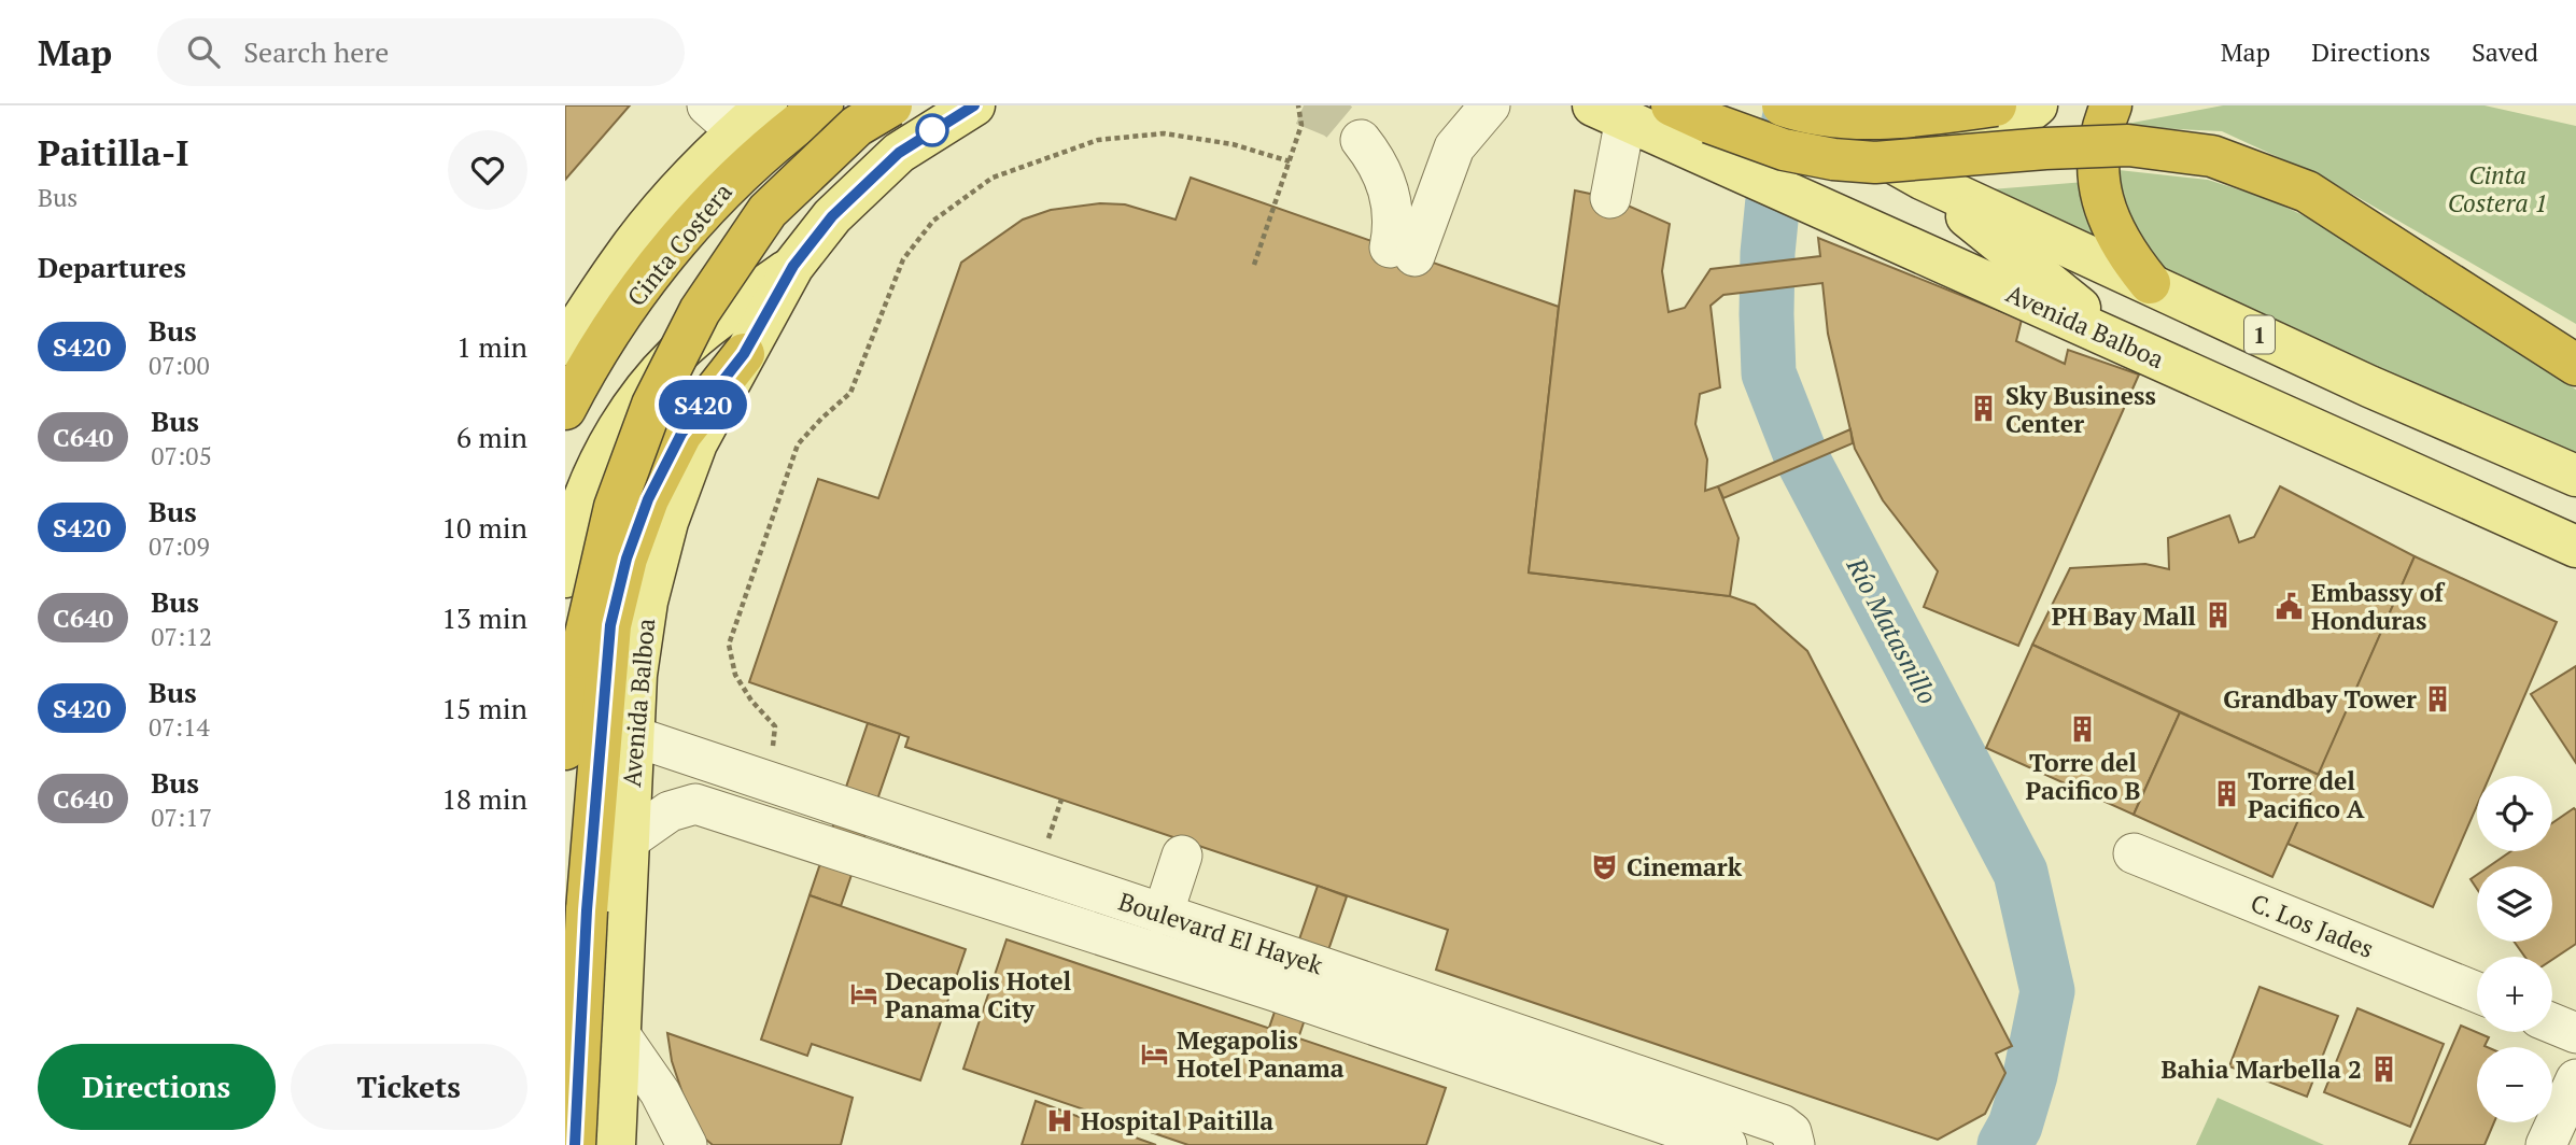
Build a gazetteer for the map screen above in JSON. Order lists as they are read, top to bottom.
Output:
{
  "streets": {
    "highway": ["Cinta Costera"],
    "main road": ["Avenida Balboa", "1"],
    "street": ["C. Los Jades", "Boulevard El Hayek"]
  },
  "crossings": [
    ["Avenida Balboa", "Boulevard El Hayek"]
  ],
  "water": ["Río Matasnillo"],
  "parks": ["Cinta Costera 1"],
  "places": {
    "building": [
      "Sky Business Center",
      "PH Bay Mall",
      "Grandbay Tower",
      "Torre del Pacifico B",
      "Torre del Pacifico A",
      "Bahia Marbella 2"
    ],
    "public building": ["Embassy of Honduras"],
    "theatre": ["Cinemark"],
    "hotel": ["Decapolis Hotel Panama City", "Megapolis Hotel Panama"],
    "hospital": ["Hospital Paitilla"]
  },
  "lines": ["bus line S420"],
  "page": {
    "header": "Map",
    "search": "Search here",
    "nav": ["Map", "Directions", "Saved"],
    "heading": [
      ["Paitilla-I", "Bus"],
      "Departures"
    ],
    "on_map": "S420",
    "list": [
      {
        "mark": "S420",
        "name": "Bus",
        "note": "07:00",
        "value": "1 min"
      },
      {
        "mark": "C640",
        "name": "Bus",
        "note": "07:05",
        "value": "6 min"
      },
      {
        "mark": "S420",
        "name": "Bus",
        "note": "07:09",
        "value": "10 min"
      },
      {
        "mark": "C640",
        "name": "Bus",
        "note": "07:12",
        "value": "13 min"
      },
      {
        "mark": "S420",
        "name": "Bus",
        "note": "07:14",
        "value": "15 min"
      },
      {
        "mark": "C640",
        "name": "Bus",
        "note": "07:17",
        "value": "18 min"
      }
    ],
    "map_buttons": ["+", "−"],
    "buttons": ["Directions", "Tickets"]
  }
}
